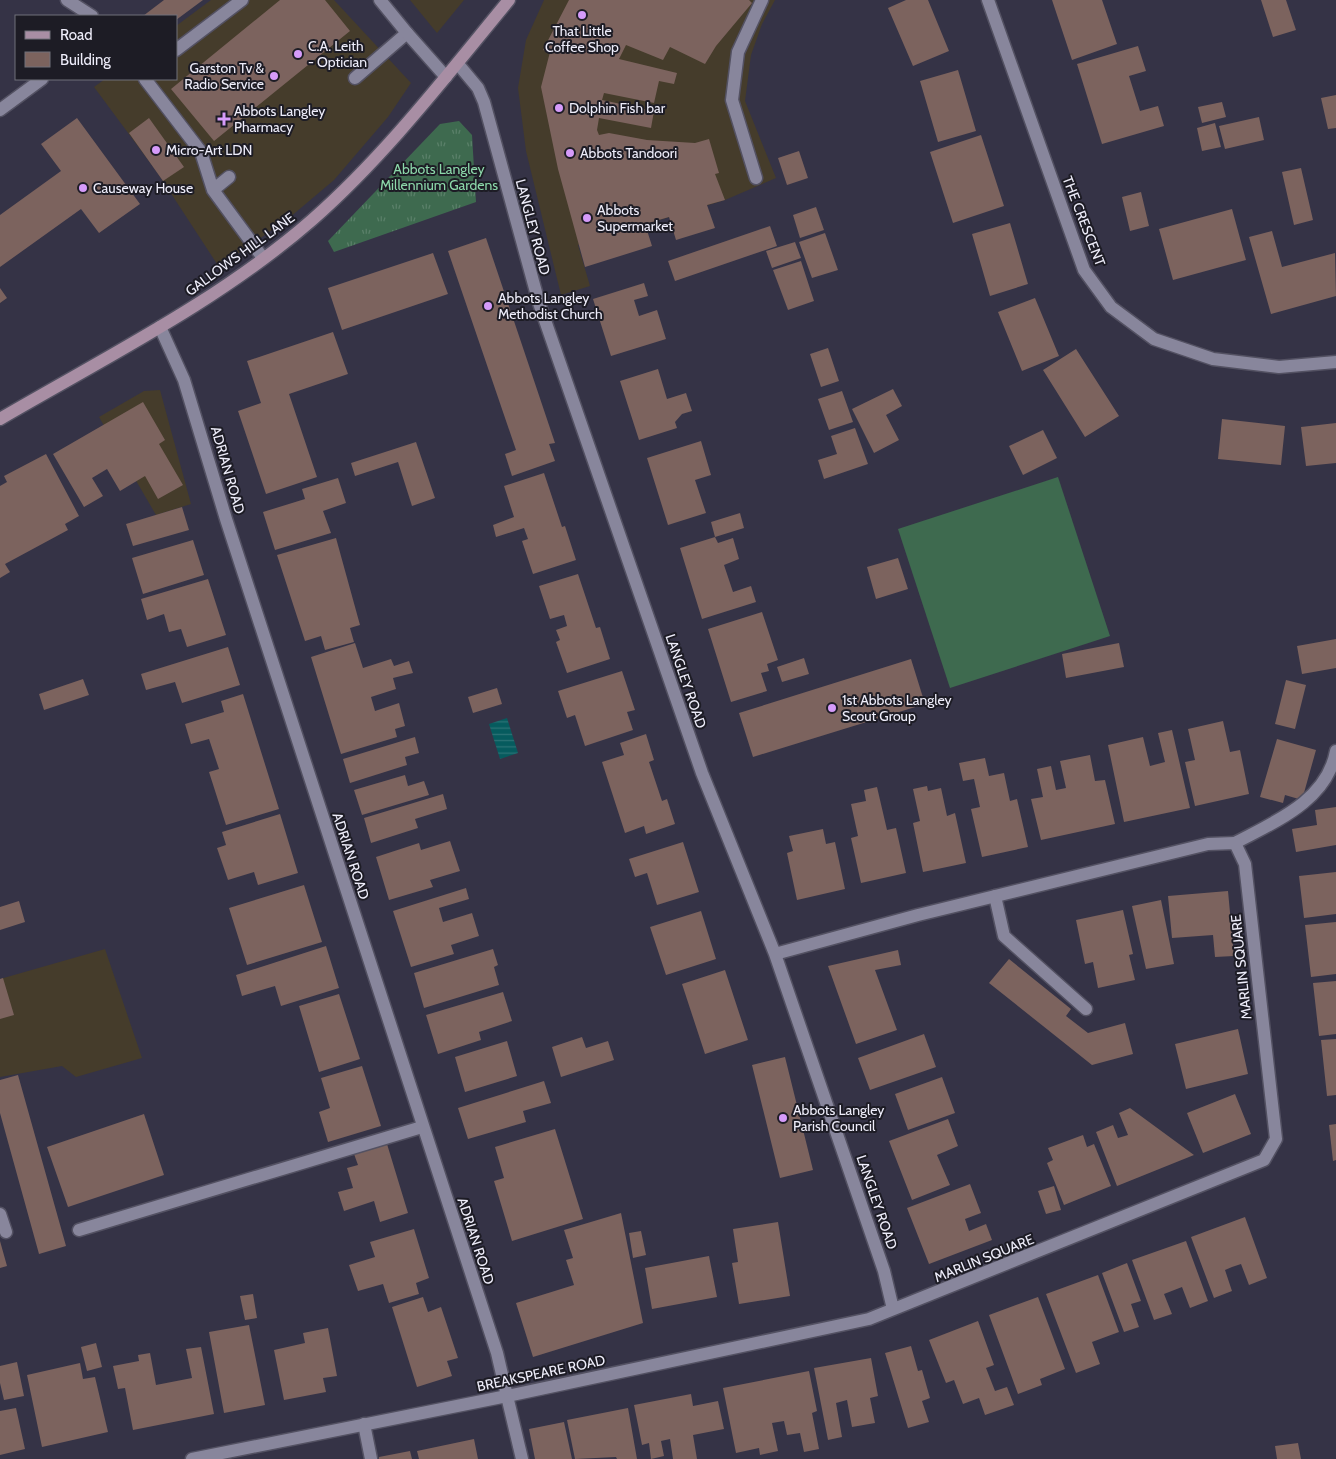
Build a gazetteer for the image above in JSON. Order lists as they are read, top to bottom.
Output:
{
  "streets": {
    "street": [
      "THE CRESCENT",
      "LANGLEY ROAD",
      "GALLOWS HILL LANE",
      "ADRIAN ROAD",
      "MARLIN SQUARE",
      "BREAKSPEARE ROAD"
    ]
  },
  "crossings": [
    ["LANGLEY ROAD", "GALLOWS HILL LANE"],
    ["LANGLEY ROAD", "MARLIN SQUARE"],
    ["LANGLEY ROAD", "BREAKSPEARE ROAD"],
    ["GALLOWS HILL LANE", "ADRIAN ROAD"],
    ["ADRIAN ROAD", "BREAKSPEARE ROAD"],
    ["MARLIN SQUARE", "BREAKSPEARE ROAD"]
  ],
  "parks": ["Abbots Langley Millennium Gardens"],
  "places": {
    "other": [
      "That Little Coffee Shop",
      "C.A. Leith - Optician",
      "Garston Tv & Radio Service",
      "Dolphin Fish bar",
      "Micro-Art LDN",
      "Abbots Tandoori",
      "Causeway House",
      "Abbots Supermarket",
      "Abbots Langley Methodist Church",
      "1st Abbots Langley Scout Group",
      "Abbots Langley Parish Council"
    ],
    "health": ["Abbots Langley Pharmacy"]
  },
  "legend": ["Road", "Building"]
}
